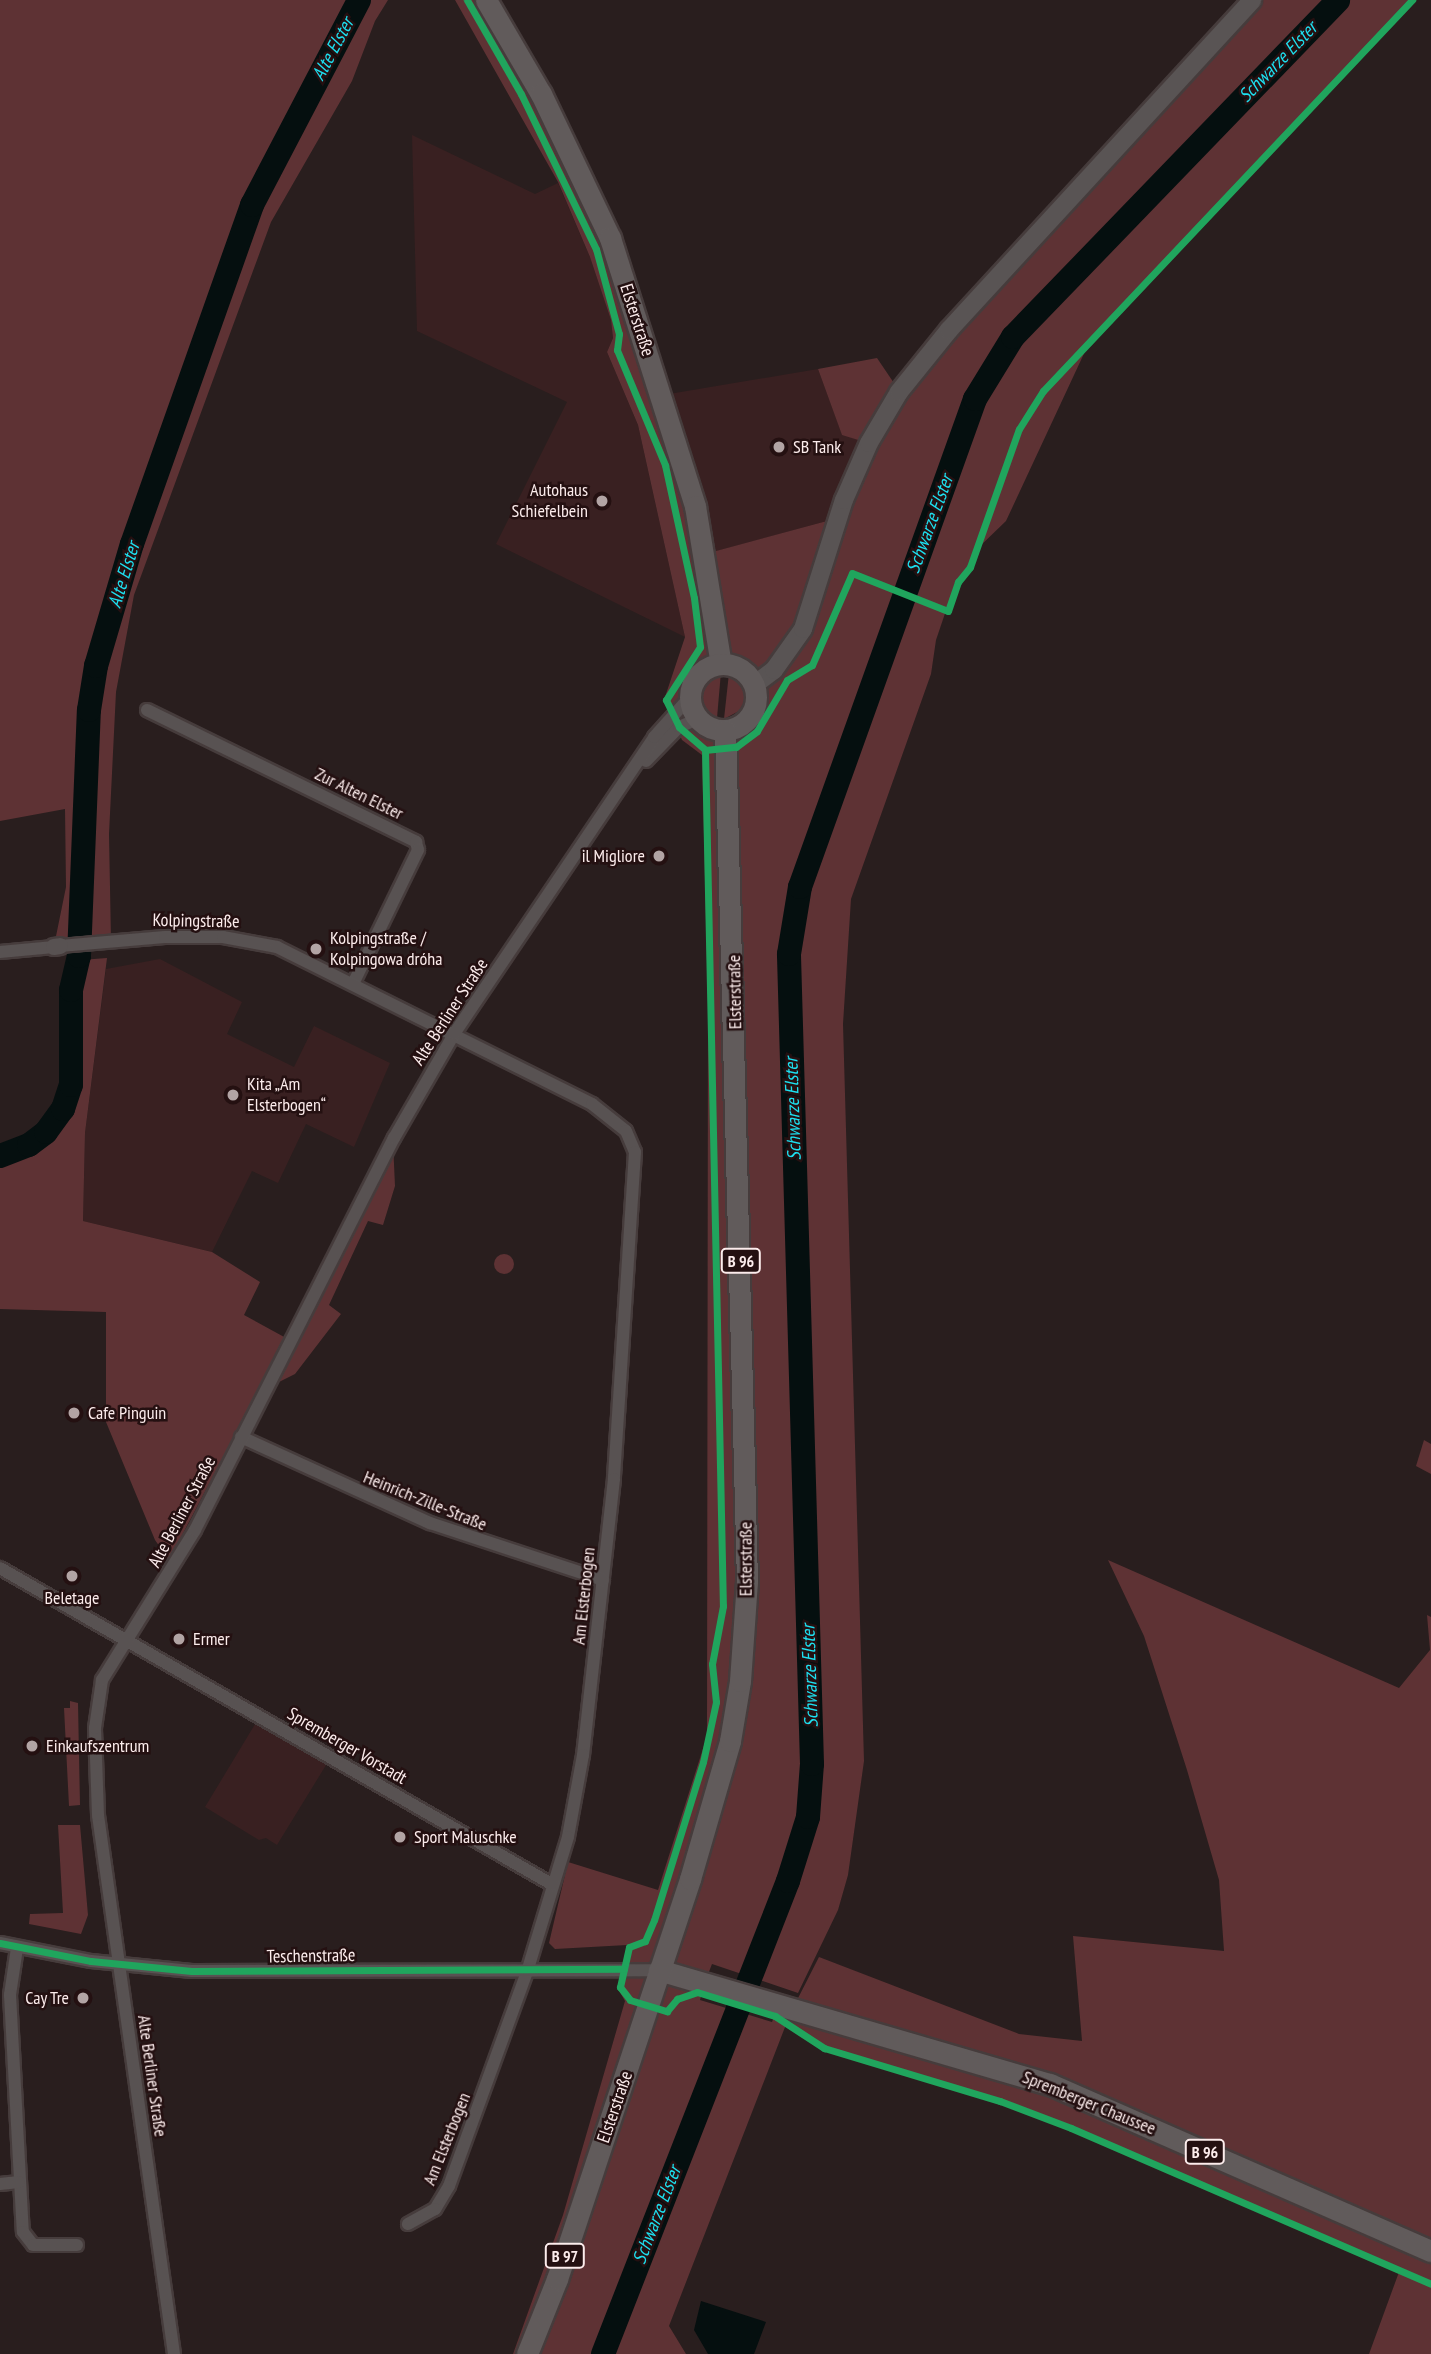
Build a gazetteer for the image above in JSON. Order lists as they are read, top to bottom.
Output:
{
  "streets": {
    "main road": [
      "Elsterstraße",
      "B 96",
      "Spremberger Chaussee",
      "B 97"
    ],
    "street": [
      "Zur Alten Elster",
      "Kolpingstraße",
      "Alte Berliner Straße",
      "Heinrich-Zille-Straße",
      "Am Elsterbogen",
      "Spremberger Vorstadt",
      "Teschenstraße"
    ]
  },
  "crossings": [
    ["Elsterstraße", "Alte Berliner Straße"],
    ["Elsterstraße", "Teschenstraße"],
    ["Elsterstraße", "Spremberger Chaussee"],
    ["Zur Alten Elster", "Kolpingstraße"],
    ["Kolpingstraße", "Alte Berliner Straße"],
    ["Kolpingstraße", "Am Elsterbogen"],
    ["Alte Berliner Straße", "Heinrich-Zille-Straße"],
    ["Alte Berliner Straße", "Am Elsterbogen"],
    ["Alte Berliner Straße", "Spremberger Vorstadt"],
    ["Alte Berliner Straße", "Teschenstraße"],
    ["Heinrich-Zille-Straße", "Am Elsterbogen"],
    ["Am Elsterbogen", "Spremberger Vorstadt"],
    ["Am Elsterbogen", "Teschenstraße"],
    ["Teschenstraße", "Spremberger Chaussee"]
  ],
  "water": ["Alte Elster", "Schwarze Elster"],
  "places": [
    "SB Tank",
    "Autohaus Schiefelbein",
    "il Migliore",
    "Kolpingstraße / Kolpingowa dróha",
    "Kita „Am Elsterbogen“",
    "Cafe Pinguin",
    "Beletage",
    "Ermer",
    "Einkaufszentrum",
    "Sport Maluschke",
    "Cay Tre"
  ]
}
